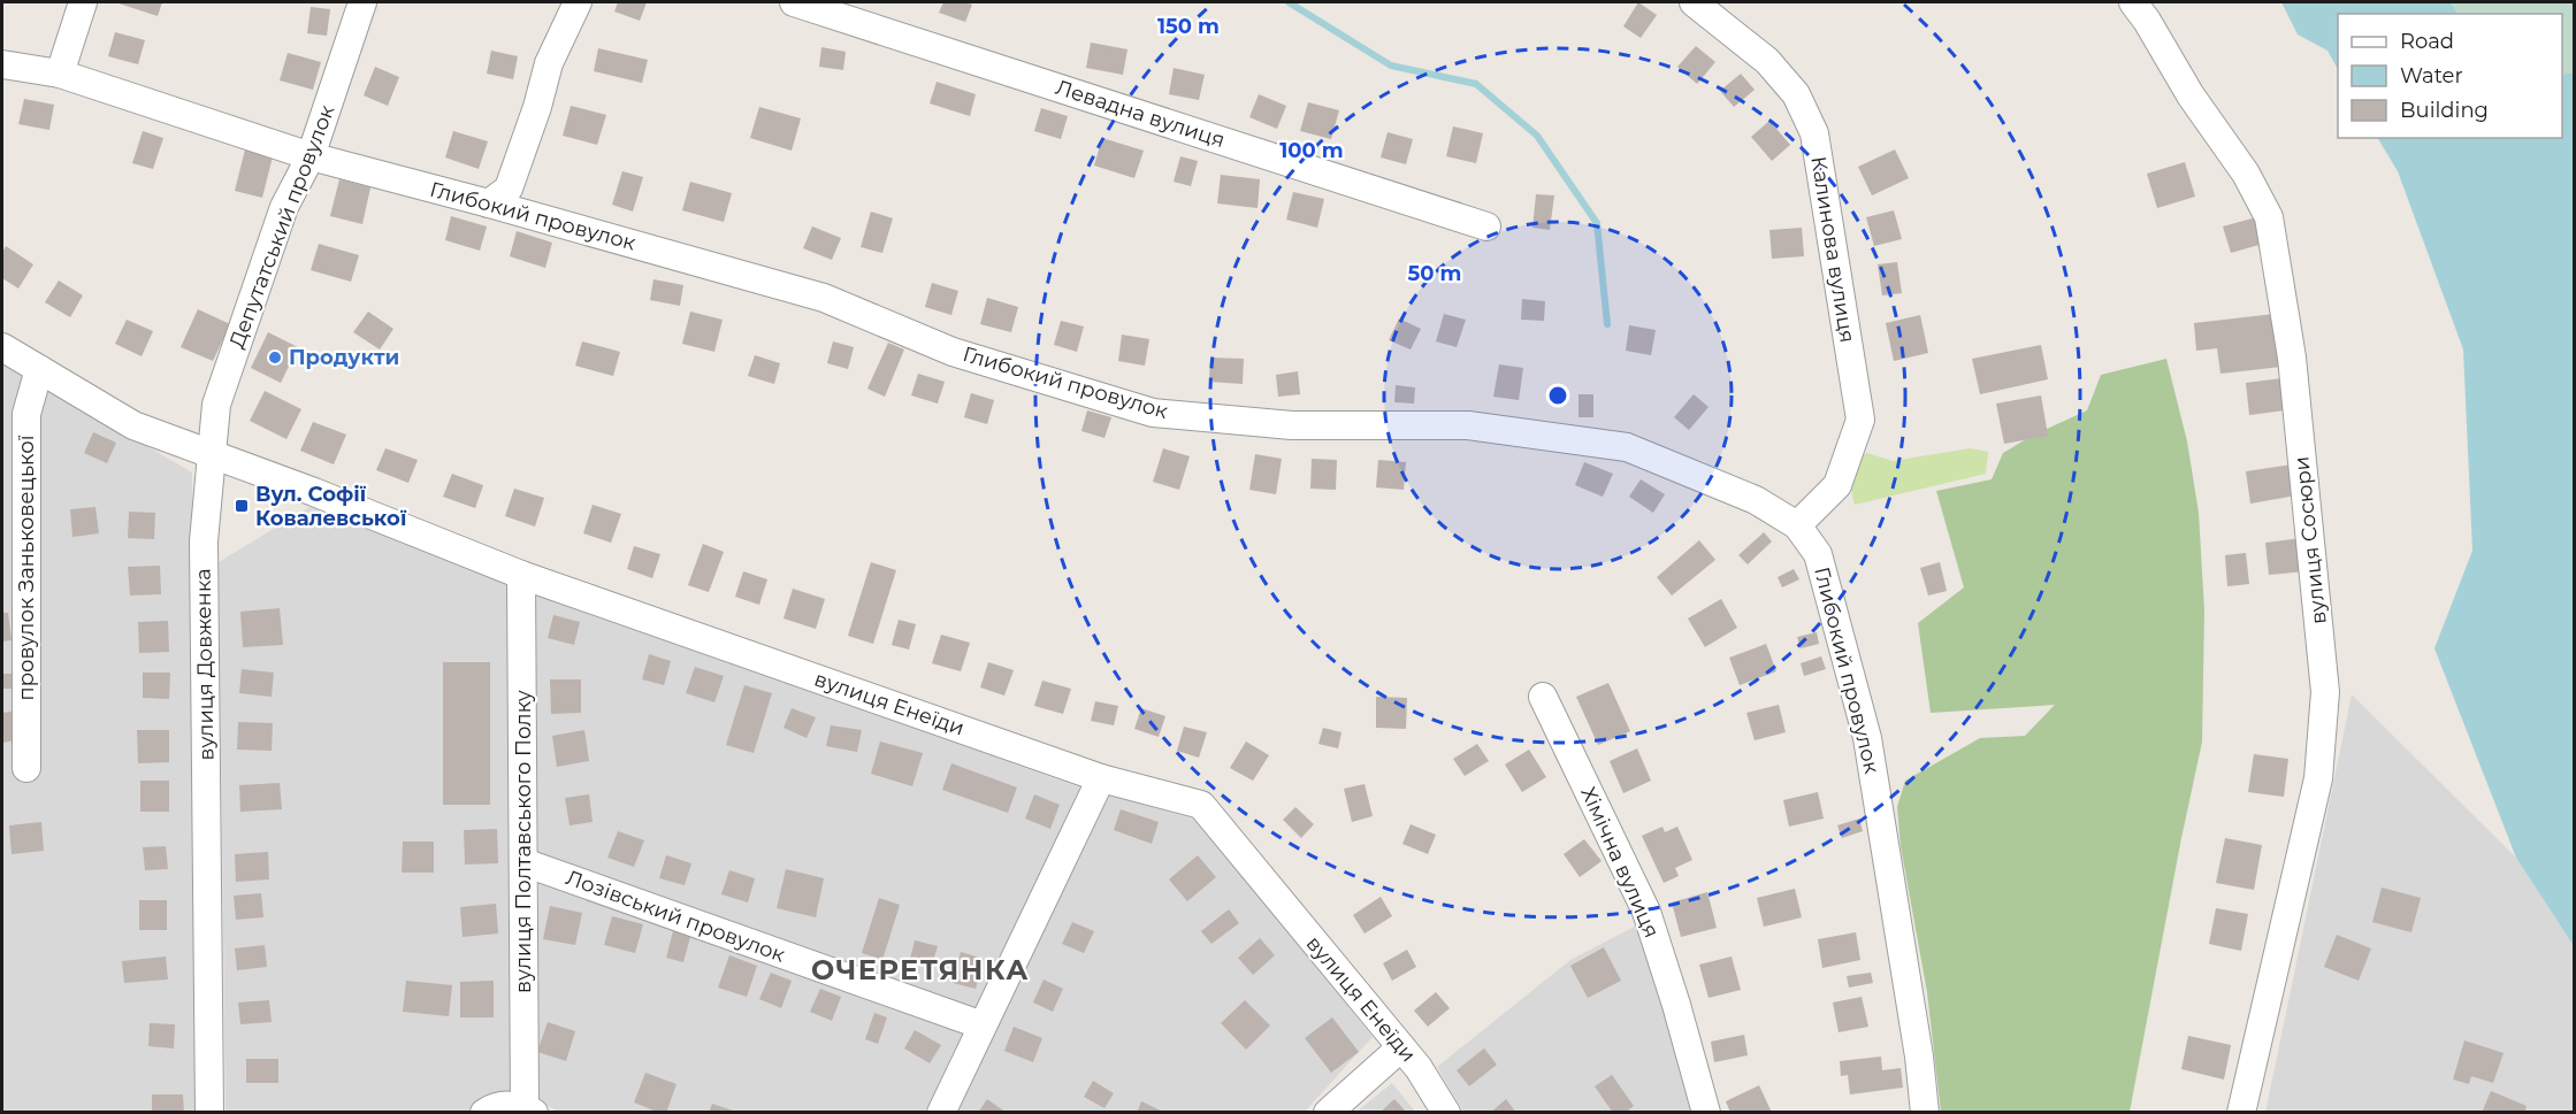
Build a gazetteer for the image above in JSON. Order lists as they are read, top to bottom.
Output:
{
  "streets": {
    "street": [
      "Левадна вулиця",
      "Глибокий провулок",
      "Депутатський провулок",
      "Калинова вулиця",
      "вулиця Сосюри",
      "провулок Заньковецької",
      "вулиця Довженка",
      "вулиця Енеїди",
      "вулиця Полтавського Полку",
      "Хімічна вулиця",
      "Лозівський провулок"
    ]
  },
  "crossings": [
    ["Глибокий провулок", "Депутатський провулок"],
    ["Глибокий провулок", "Калинова вулиця"],
    ["Депутатський провулок", "вулиця Довженка"],
    ["Депутатський провулок", "вулиця Енеїди"],
    ["вулиця Довженка", "вулиця Енеїди"],
    ["вулиця Енеїди", "вулиця Полтавського Полку"],
    ["вулиця Полтавського Полку", "Лозівський провулок"]
  ],
  "districts": ["ОЧЕРЕТЯНКА"],
  "places": {
    "other": ["Продукти"],
    "transit": ["Вул. Софії Ковалевської"]
  },
  "legend": ["Road", "Water", "Building"],
  "rings": ["150 m", "100 m", "50 m"]
}
